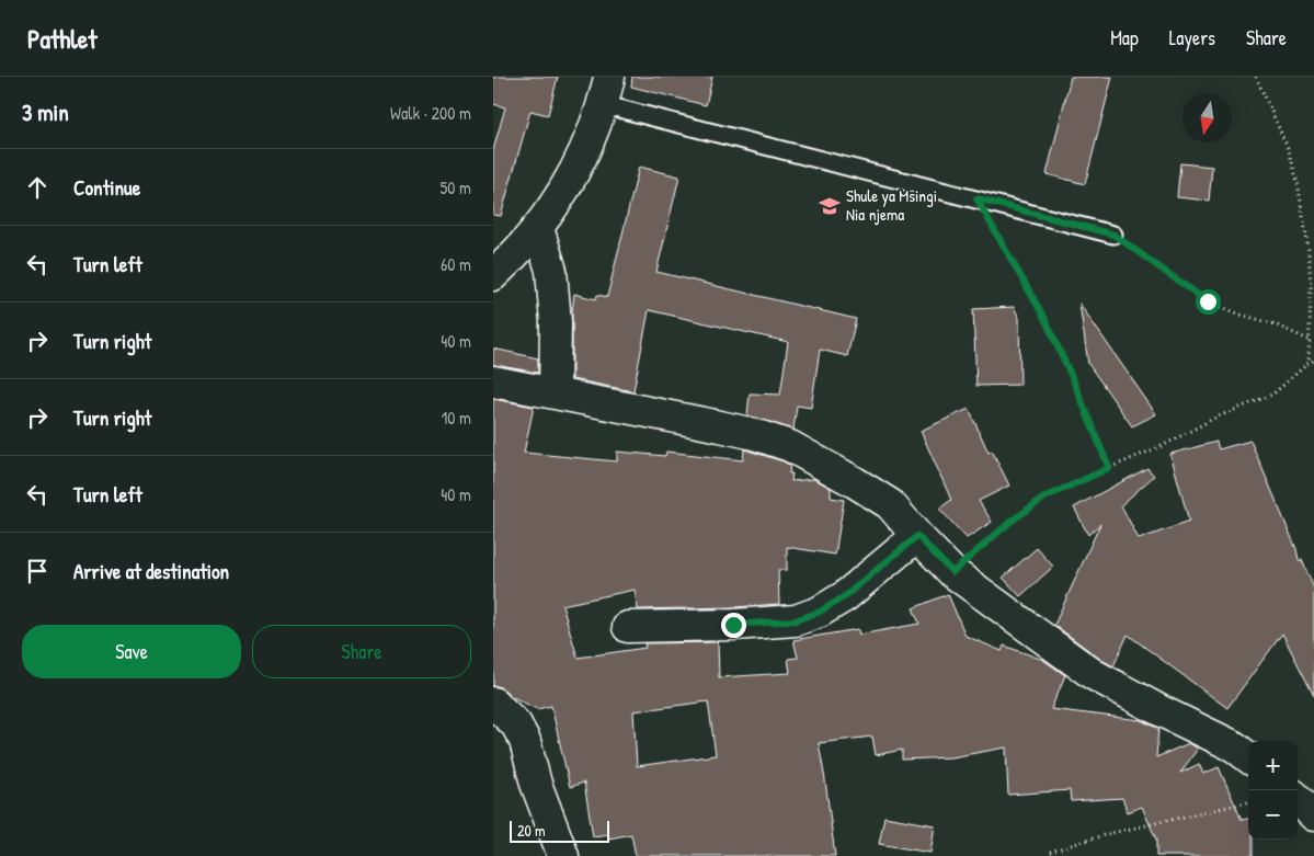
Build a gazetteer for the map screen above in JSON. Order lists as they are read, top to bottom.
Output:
{
  "places": {
    "school or university": ["Shule ya Msingi Nia njema"]
  },
  "scale_bar": "20 m",
  "north": "bottom",
  "page": {
    "header": "Pathlet",
    "nav": ["Map", "Layers", "Share"],
    "heading": ["3 min", "Walk · 200 m"],
    "list": [
      ["Continue", "50 m"],
      ["Turn left", "60 m"],
      ["Turn right", "40 m"],
      ["Turn right", "10 m"],
      ["Turn left", "40 m"],
      "Arrive at destination"
    ],
    "buttons": ["Save", "Share"],
    "map_buttons": ["+", "−"],
    "scale": "20 m"
  }
}
